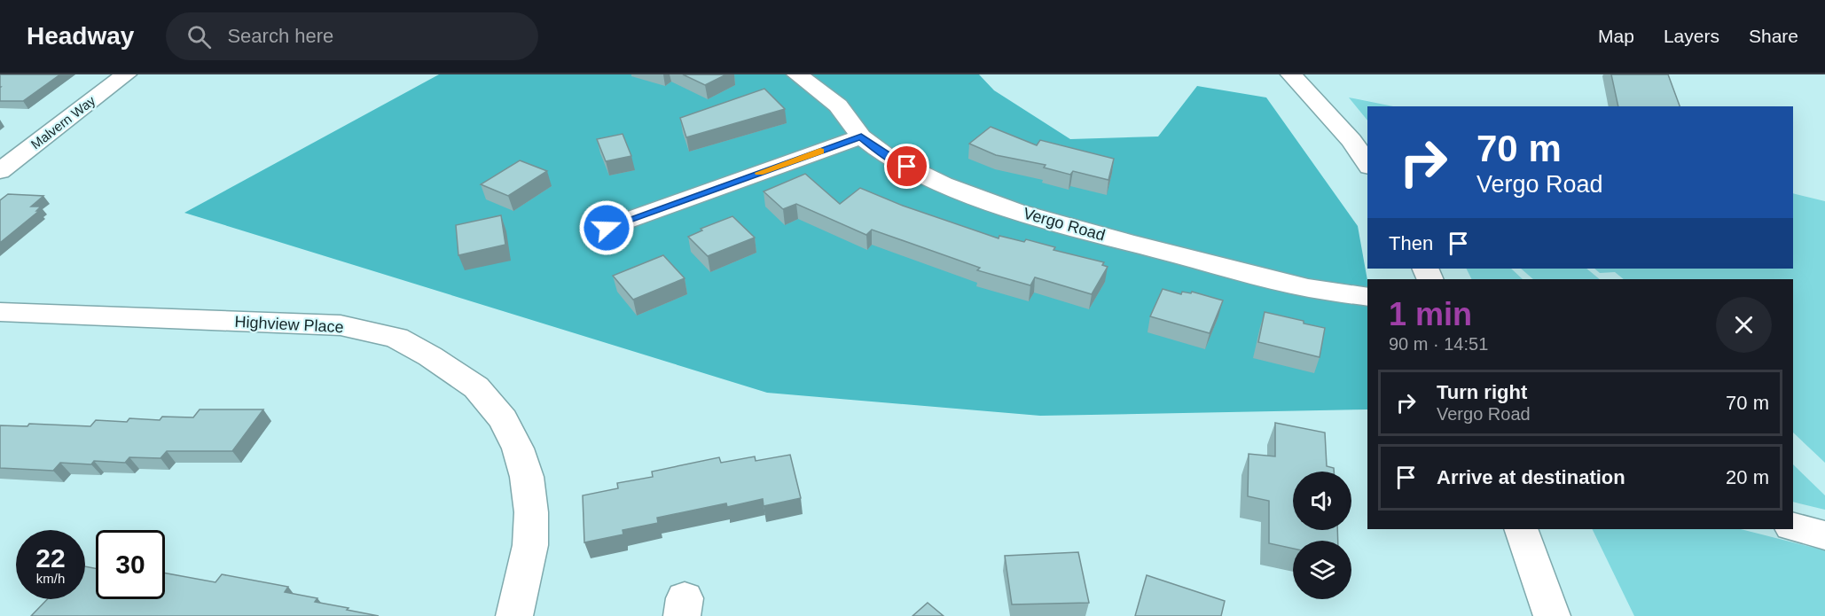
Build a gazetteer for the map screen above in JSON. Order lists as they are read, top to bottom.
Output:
{
  "streets": {
    "street": ["Malvern Way", "Vergo Road", "Highview Place"]
  },
  "page": {
    "header": "Headway",
    "search": "Search here",
    "nav": ["Map", "Layers", "Share"],
    "turn": ["70 m", "Vergo Road"],
    "then": "Then",
    "heading": ["1 min", "90 m · 14:51"],
    "list": [
      {
        "name": "Turn right",
        "note": "Vergo Road",
        "value": "70 m"
      },
      {
        "name": "Arrive at destination",
        "value": "20 m"
      }
    ],
    "speed": "22 km/h",
    "limit": "30"
  }
}
